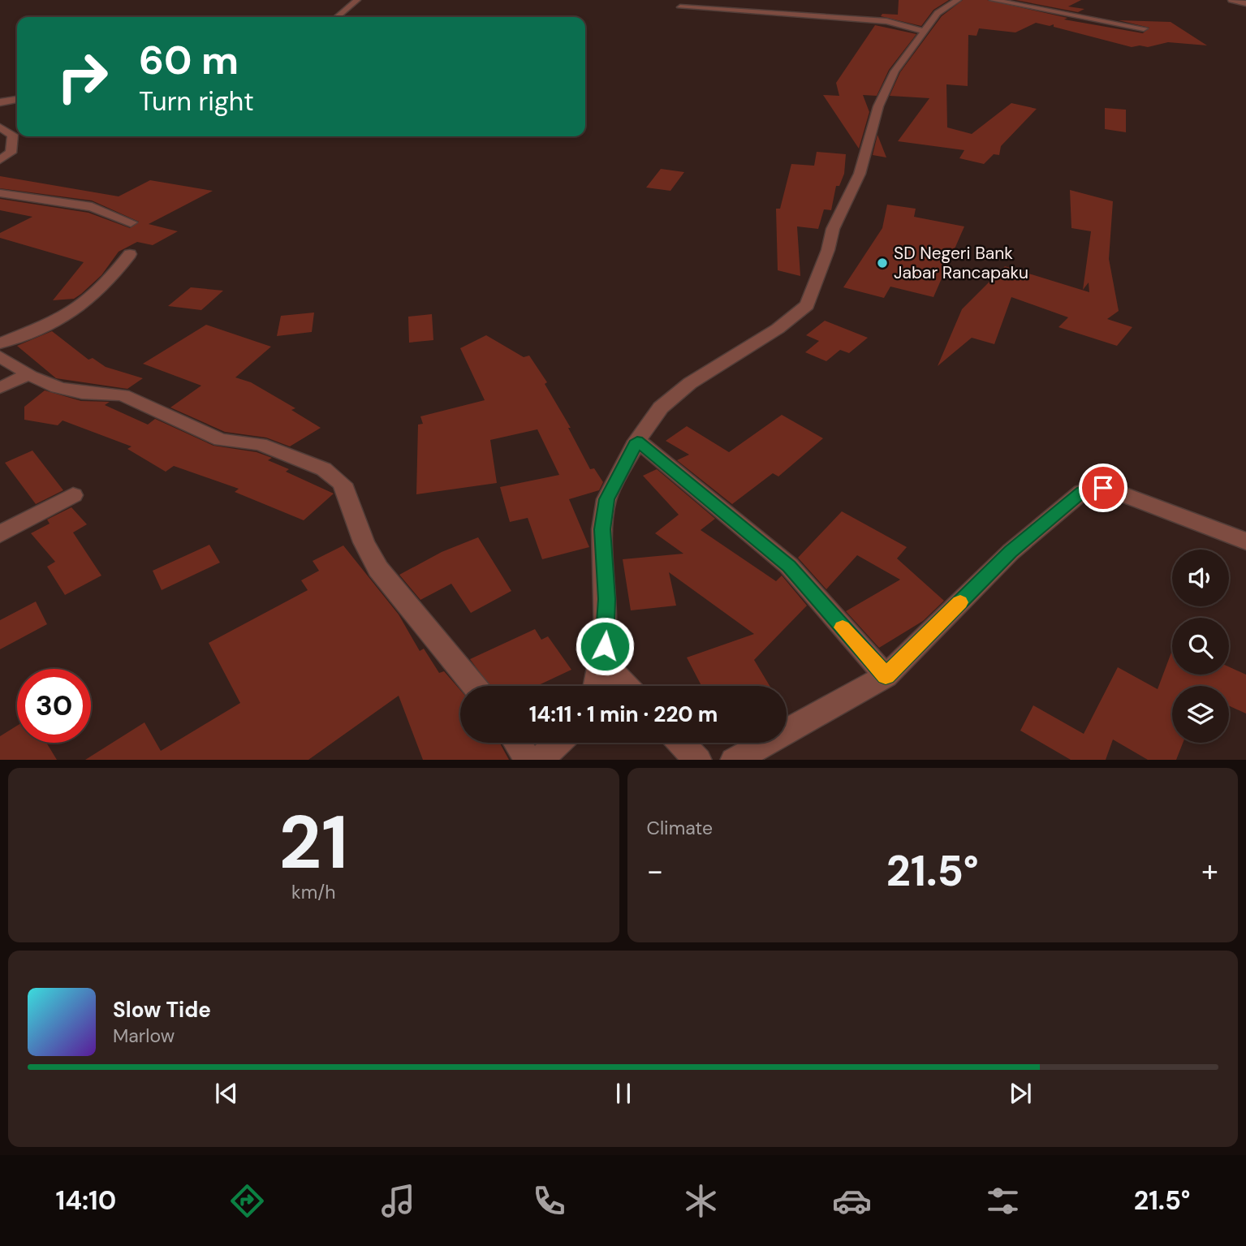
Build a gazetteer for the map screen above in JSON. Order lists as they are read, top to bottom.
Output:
{
  "places": ["SD Negeri Bank Jabar Rancapaku"],
  "page": {
    "turn": ["60 m", "Turn right"],
    "limit": "30",
    "trip": "14:11 · 1 min · 220 m",
    "tile": [
      ["21", "km/h"],
      "Climate"
    ],
    "heat": ["−", "21.5°", "+"],
    "song": ["Slow Tide", "Marlow"],
    "tabs": ["14:10", "21.5°"]
  }
}
